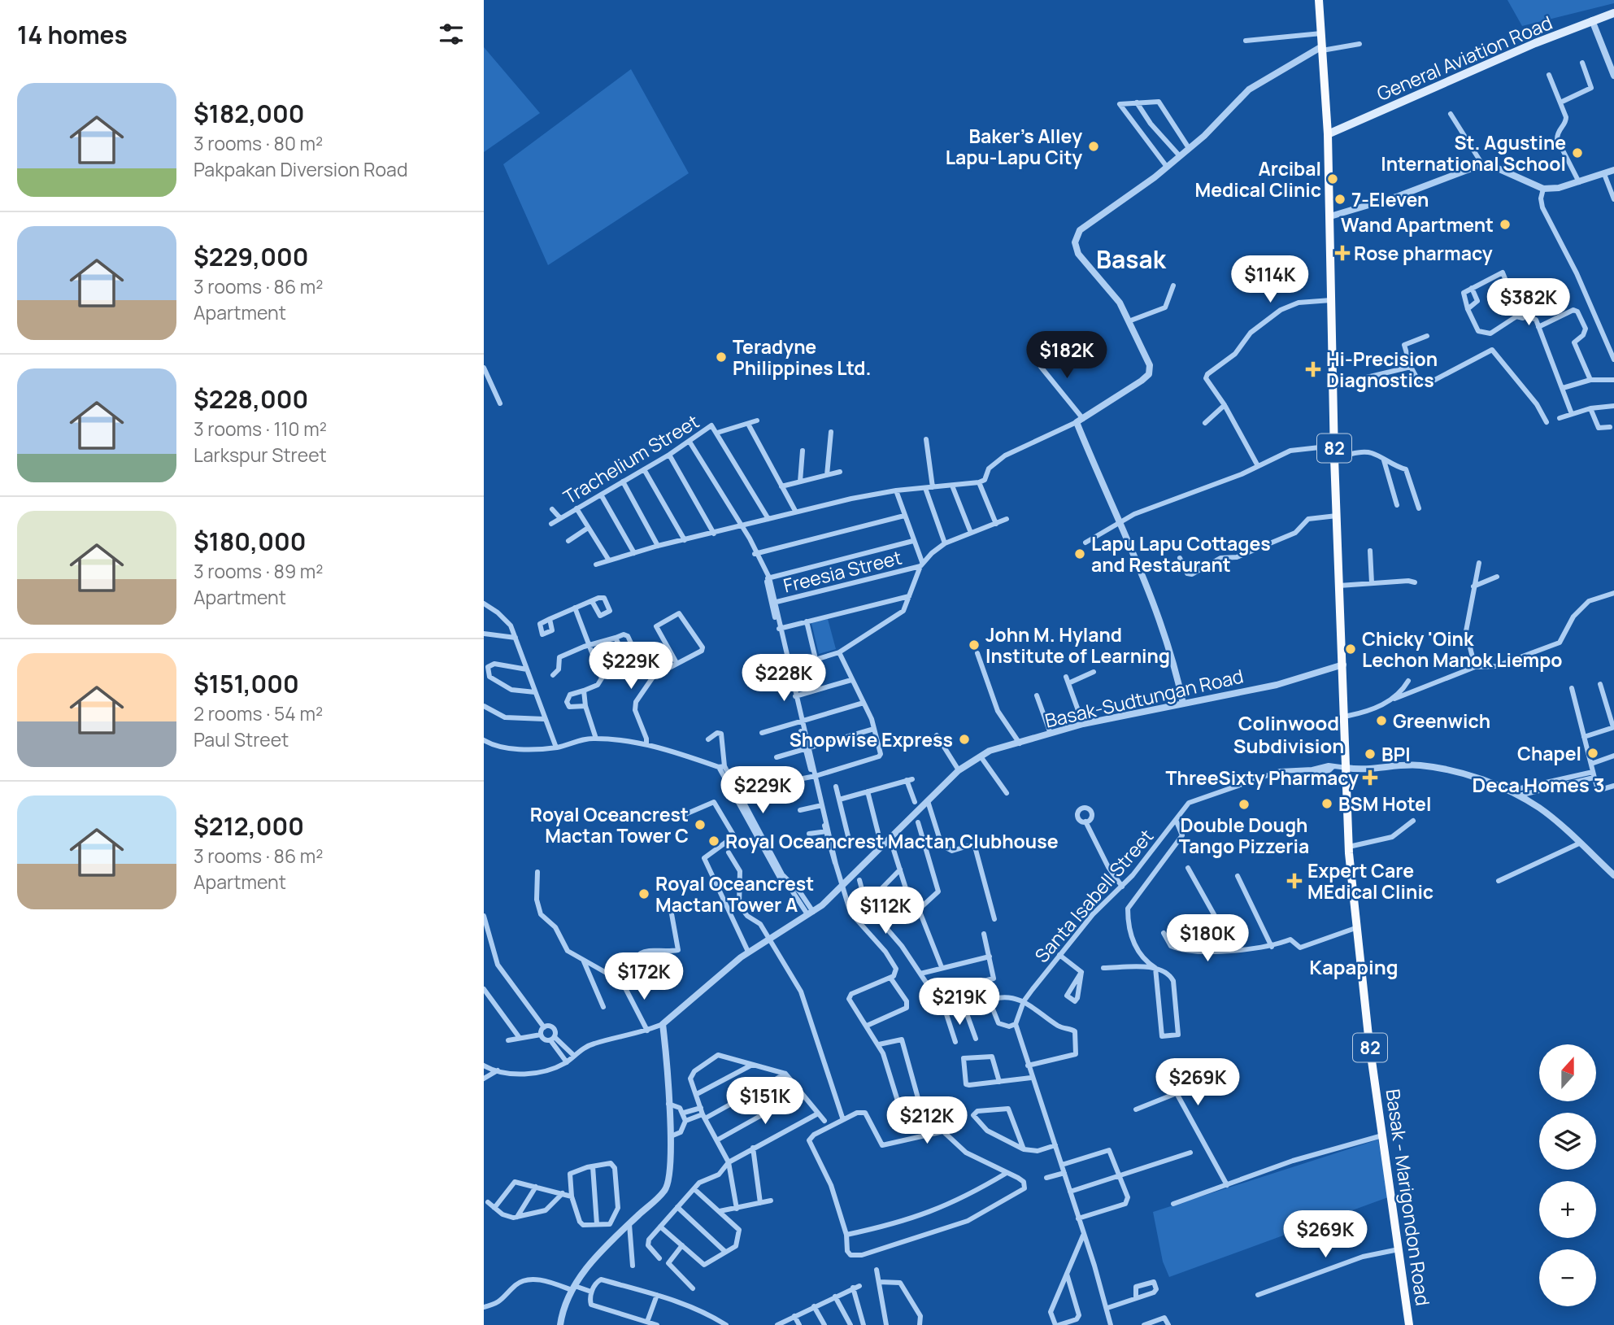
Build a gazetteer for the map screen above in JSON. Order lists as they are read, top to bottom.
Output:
{
  "streets": {
    "main road": ["General Aviation Road", "82", "Basak - Marigondon Road"],
    "street": [
      "Trachelium Street",
      "Freesia Street",
      "Basak-Sudtungan Road",
      "Santa Isabell Street"
    ]
  },
  "crossings": [
    ["General Aviation Road", "82"],
    ["82", "Basak - Marigondon Road"],
    ["Basak-Sudtungan Road", "Basak - Marigondon Road"],
    ["Santa Isabell Street", "Basak - Marigondon Road"]
  ],
  "districts": [
    "Basak",
    "Colinwood Subdivision",
    "Deca Homes 3",
    "Kapaping"
  ],
  "places": {
    "other": [
      "Baker's Alley Lapu-Lapu City",
      "St. Agustine International School",
      "Arcibal Medical Clinic",
      "7-Eleven",
      "Wand Apartment",
      "Teradyne Philippines Ltd.",
      "Lapu Lapu Cottages and Restaurant",
      "John M. Hyland Institute of Learning",
      "Chicky 'Oink Lechon Manok Liempo",
      "Greenwich",
      "Shopwise Express",
      "Chapel",
      "BPI",
      "BSM Hotel",
      "Double Dough Tango Pizzeria",
      "Royal Oceancrest Mactan Tower C",
      "Royal Oceancrest Mactan Clubhouse",
      "Royal Oceancrest Mactan Tower A"
    ],
    "health": [
      "Rose pharmacy",
      "Hi-Precision Diagnostics",
      "ThreeSixty Pharmacy",
      "Expert Care MEdical Clinic"
    ]
  },
  "north": "top",
  "page": {
    "heading": "14 homes",
    "list": [
      {
        "name": "$182,000",
        "note": "3 rooms · 80 m² · Pakpakan Diversion Road"
      },
      {
        "name": "$229,000",
        "note": "3 rooms · 86 m² · Apartment"
      },
      {
        "name": "$228,000",
        "note": "3 rooms · 110 m² · Larkspur Street"
      },
      {
        "name": "$180,000",
        "note": "3 rooms · 89 m² · Apartment"
      },
      {
        "name": "$151,000",
        "note": "2 rooms · 54 m² · Paul Street"
      },
      {
        "name": "$212,000",
        "note": "3 rooms · 86 m² · Apartment"
      }
    ],
    "price": [
      "$114K",
      "$382K",
      "$182K",
      "$229K",
      "$228K",
      "$229K",
      "$112K",
      "$180K",
      "$172K",
      "$219K",
      "$269K",
      "$151K",
      "$212K",
      "$269K"
    ],
    "map_buttons": ["+", "−"]
  }
}
